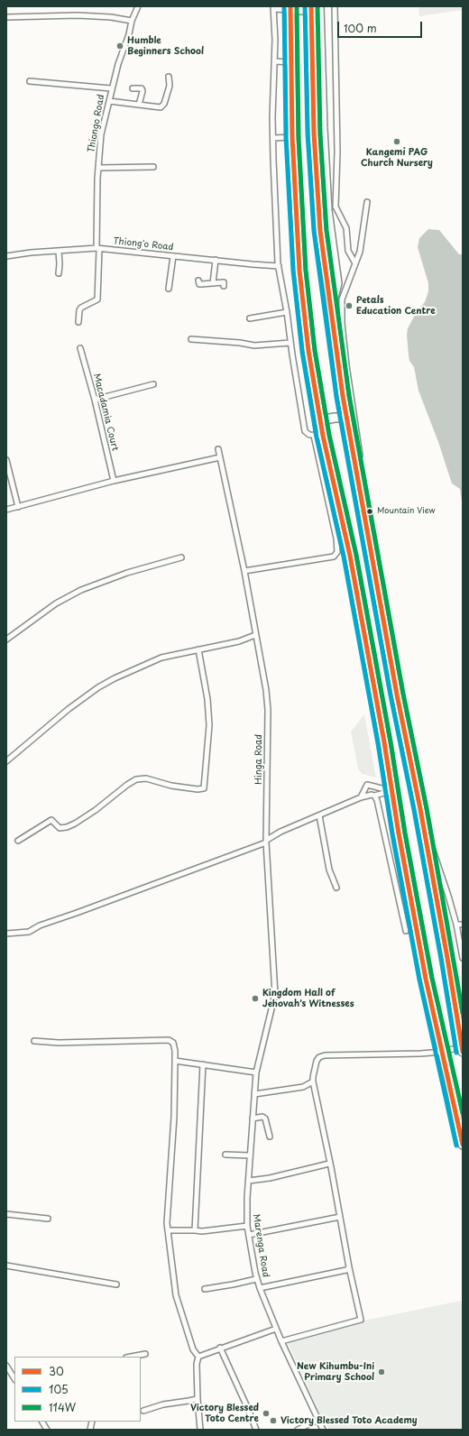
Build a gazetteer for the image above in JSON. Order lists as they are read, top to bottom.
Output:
{
  "streets": {
    "street": [
      "Thiongo Road",
      "Thiong'o Road",
      "Macadamia Court",
      "Hinga Road",
      "Marenga Road"
    ]
  },
  "crossings": [
    ["Thiongo Road", "Thiong'o Road"],
    ["Hinga Road", "Marenga Road"]
  ],
  "places": [
    "Humble Beginners School",
    "Kangemi PAG Church Nursery",
    "Petals Education Centre",
    "Mountain View",
    "Kingdom Hall of Jehovah's Witnesses",
    "New Kihumbu-Ini Primary School",
    "Victory Blessed Toto Centre",
    "Victory Blessed Toto Academy"
  ],
  "lines": ["transit line 30", "transit line 105", "transit line 114W"],
  "legend": ["30", "105", "114W"],
  "scale_bar": "100 m"
}
